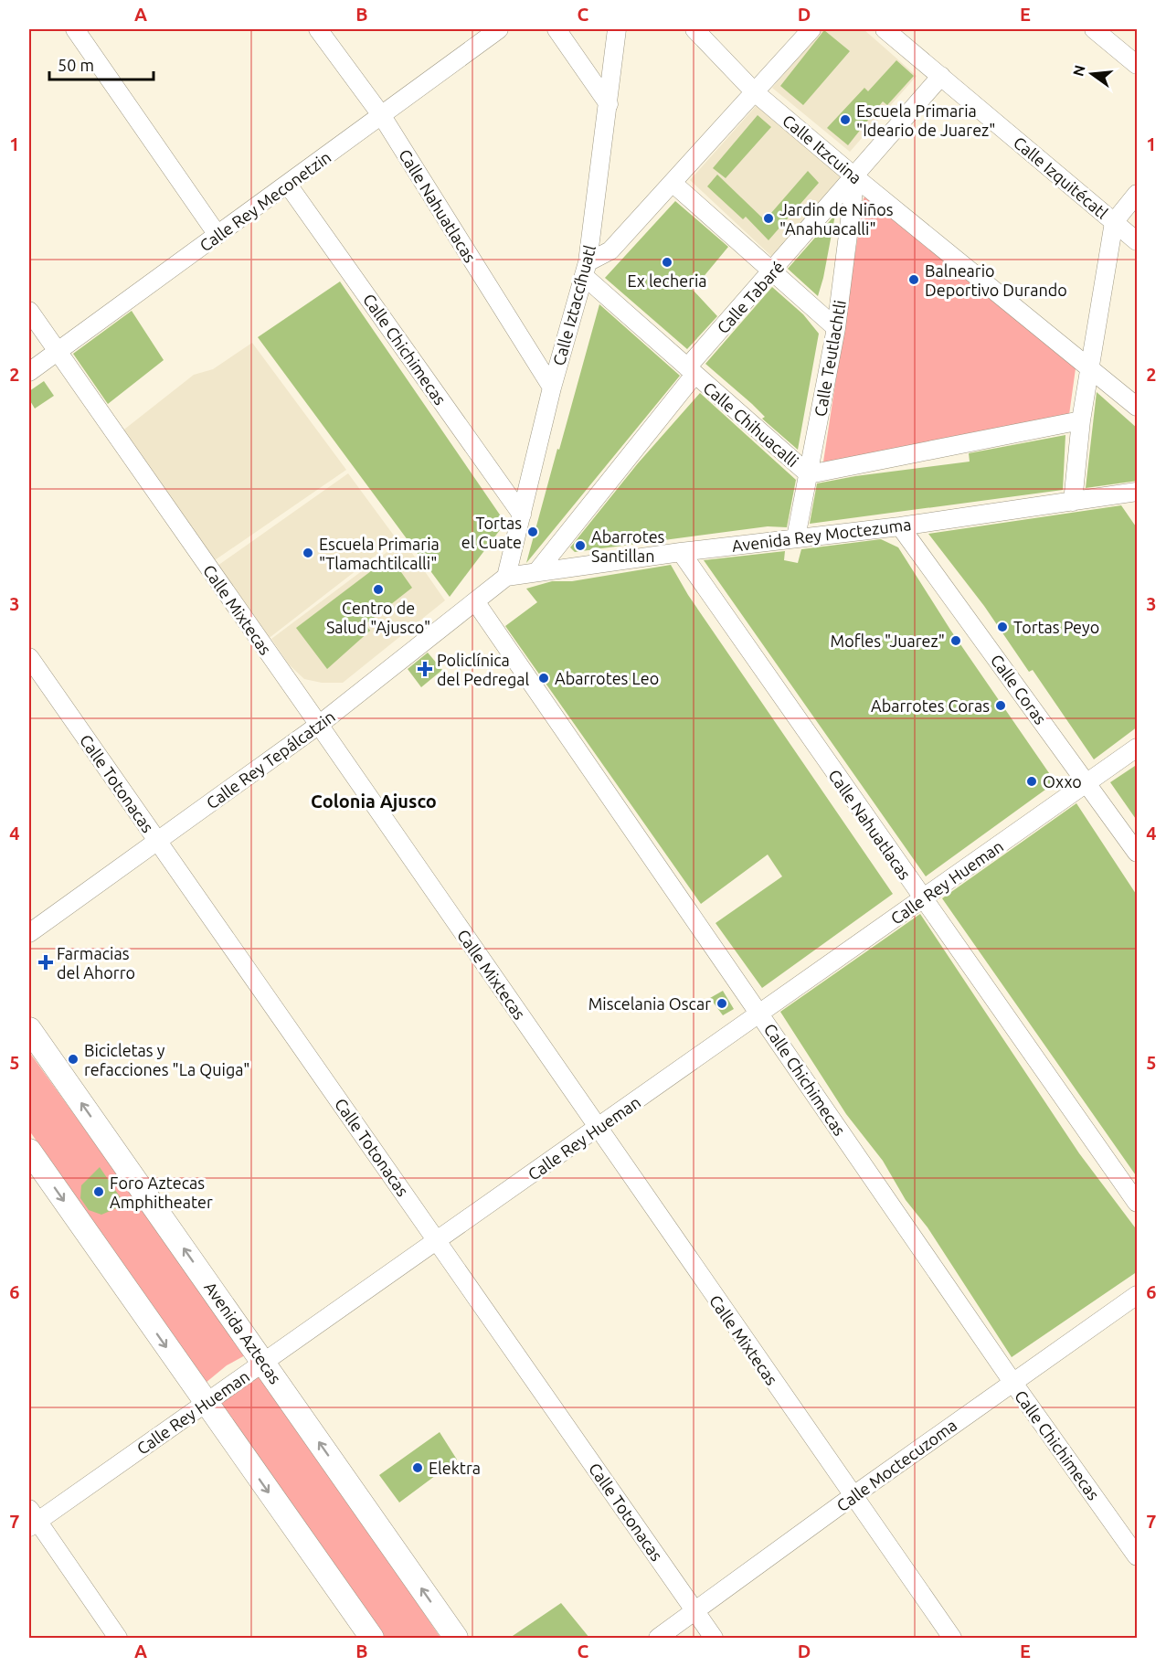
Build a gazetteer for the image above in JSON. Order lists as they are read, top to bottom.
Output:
{
  "streets": {
    "main road": ["Avenida Aztecas"],
    "street": [
      "Calle Itzcuina",
      "Calle Izquitécatl",
      "Calle Rey Meconetzin",
      "Calle Nahuatlacas",
      "Calle Tabaré",
      "Calle Iztaccíhuatl",
      "Calle Chichimecas",
      "Calle Teutlachtli",
      "Calle Chihuacalli",
      "Avenida Rey Moctezuma",
      "Calle Mixtecas",
      "Calle Coras",
      "Calle Rey Tepálcatzin",
      "Calle Totonacas",
      "Calle Rey Hueman",
      "Calle Moctecuzoma"
    ]
  },
  "crossings": [
    ["Calle Itzcuina", "Calle Tabaré"],
    ["Calle Itzcuina", "Calle Teutlachtli"],
    ["Calle Izquitécatl", "Calle Tabaré"],
    ["Calle Rey Meconetzin", "Calle Nahuatlacas"],
    ["Calle Rey Meconetzin", "Calle Chichimecas"],
    ["Calle Rey Meconetzin", "Calle Mixtecas"],
    ["Calle Nahuatlacas", "Calle Iztaccíhuatl"],
    ["Calle Nahuatlacas", "Avenida Rey Moctezuma"],
    ["Calle Nahuatlacas", "Calle Rey Hueman"],
    ["Calle Tabaré", "Calle Teutlachtli"],
    ["Calle Tabaré", "Calle Chihuacalli"],
    ["Calle Tabaré", "Avenida Rey Moctezuma"],
    ["Calle Iztaccíhuatl", "Calle Chichimecas"],
    ["Calle Iztaccíhuatl", "Calle Chihuacalli"],
    ["Calle Iztaccíhuatl", "Avenida Rey Moctezuma"],
    ["Calle Iztaccíhuatl", "Calle Rey Tepálcatzin"],
    ["Calle Chichimecas", "Calle Rey Tepálcatzin"],
    ["Calle Chichimecas", "Calle Rey Hueman"],
    ["Calle Chichimecas", "Calle Moctecuzoma"],
    ["Calle Teutlachtli", "Calle Chihuacalli"],
    ["Calle Teutlachtli", "Avenida Rey Moctezuma"],
    ["Avenida Rey Moctezuma", "Calle Coras"],
    ["Avenida Rey Moctezuma", "Calle Rey Tepálcatzin"],
    ["Calle Mixtecas", "Calle Rey Tepálcatzin"],
    ["Calle Mixtecas", "Calle Rey Hueman"],
    ["Calle Mixtecas", "Calle Moctecuzoma"],
    ["Calle Coras", "Calle Rey Hueman"],
    ["Calle Rey Tepálcatzin", "Calle Totonacas"],
    ["Calle Totonacas", "Calle Rey Hueman"],
    ["Calle Totonacas", "Calle Moctecuzoma"],
    ["Calle Rey Hueman", "Avenida Aztecas"]
  ],
  "districts": ["Colonia Ajusco"],
  "places": {
    "other": [
      "Escuela Primaria \"Ideario de Juarez\"",
      "Jardin de Niños \"Anahuacalli\"",
      "Ex lecheria",
      "Balneario Deportivo Durando",
      "Tortas el Cuate",
      "Abarrotes Santillan",
      "Escuela Primaria \"Tlamachtilcalli\"",
      "Centro de Salud \"Ajusco\"",
      "Tortas Peyo",
      "Mofles \"Juarez\"",
      "Abarrotes Leo",
      "Abarrotes Coras",
      "Oxxo",
      "Miscelania Oscar",
      "Bicicletas y refacciones \"La Quiga\"",
      "Foro Aztecas Amphitheater",
      "Elektra"
    ],
    "health": ["Policlínica del Pedregal", "Farmacias del Ahorro"]
  },
  "scale_bar": "50 m",
  "north": "left",
  "grid": {
    "columns": [
      "A",
      "B",
      "C",
      "D",
      "E"
    ],
    "rows": [
      "1",
      "2",
      "3",
      "4",
      "5",
      "6",
      "7"
    ]
  }
}
